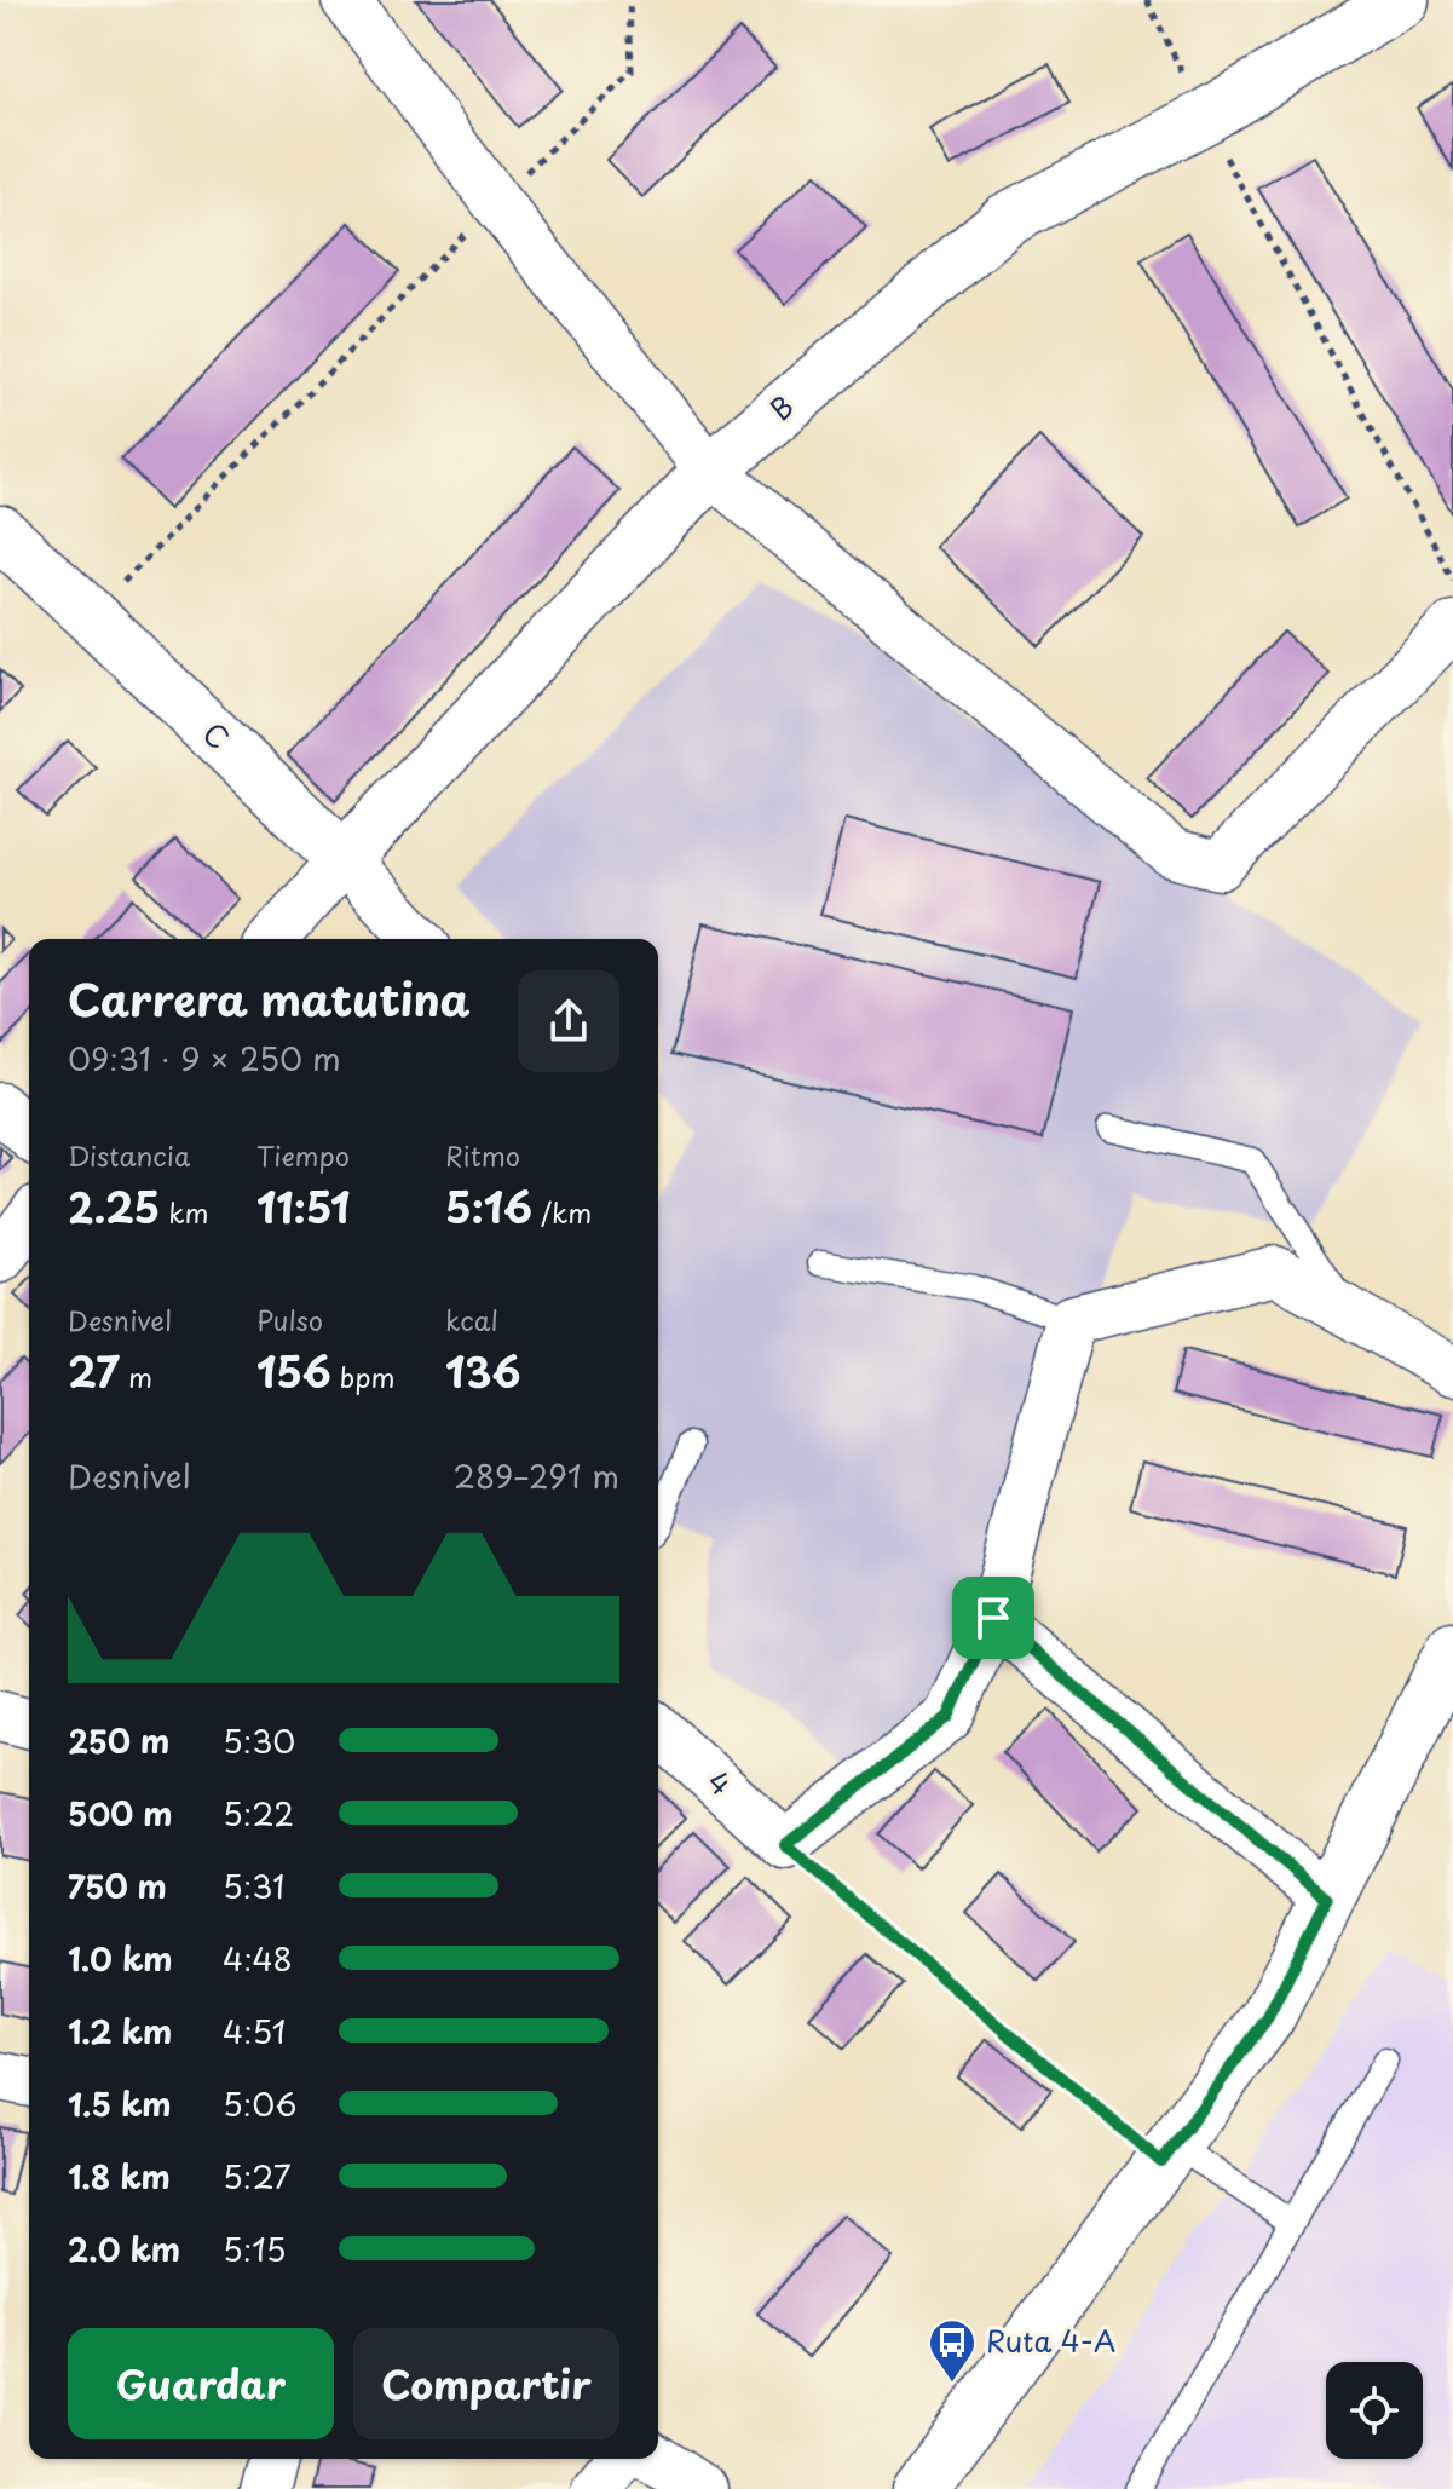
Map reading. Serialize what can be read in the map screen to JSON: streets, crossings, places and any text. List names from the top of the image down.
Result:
{
  "streets": {
    "street": ["B", "C", "4"]
  },
  "crossings": [
    ["B", "C"]
  ],
  "places": {
    "bus stop": ["Ruta 4-A"]
  },
  "page": {
    "heading": ["Carrera matutina", "09:31 · 9 × 250 m"],
    "stats": [
      ["Distancia", "2.25 km"],
      ["Tiempo", "11:51"],
      ["Ritmo", "5:16 /km"],
      ["Desnivel", "27 m"],
      ["Pulso", "156 bpm"],
      ["kcal", "136"]
    ],
    "chart": ["Desnivel", "289–291 m"],
    "list": [
      {
        "name": "250 m",
        "note": "5:30"
      },
      {
        "name": "500 m",
        "note": "5:22"
      },
      {
        "name": "750 m",
        "note": "5:31"
      },
      {
        "name": "1.0 km",
        "note": "4:48"
      },
      {
        "name": "1.2 km",
        "note": "4:51"
      },
      {
        "name": "1.5 km",
        "note": "5:06"
      },
      {
        "name": "1.8 km",
        "note": "5:27"
      },
      {
        "name": "2.0 km",
        "note": "5:15"
      }
    ],
    "buttons": ["Guardar", "Compartir"]
  }
}
